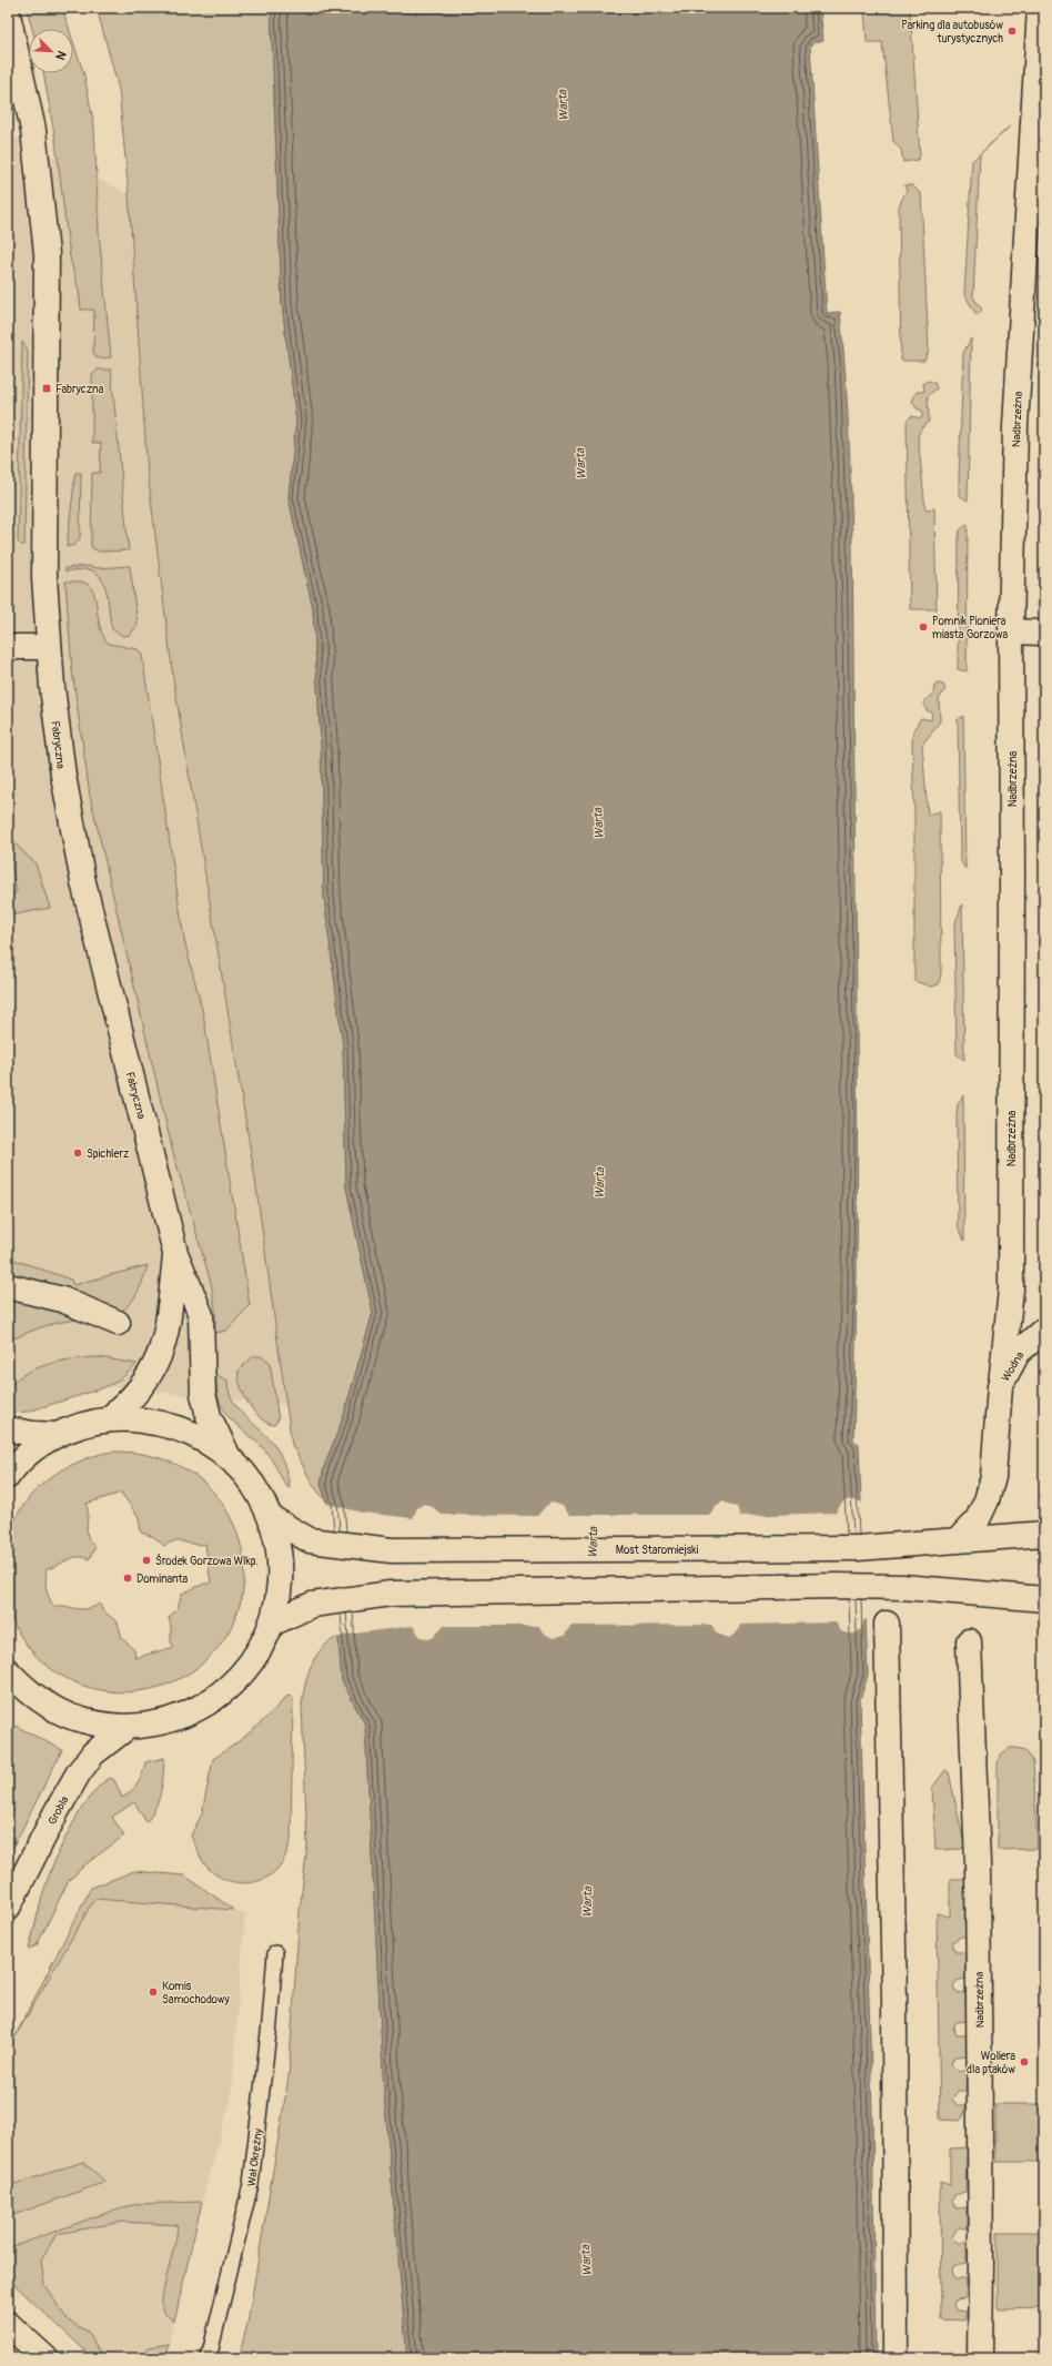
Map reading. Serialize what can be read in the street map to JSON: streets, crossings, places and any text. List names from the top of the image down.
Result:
{
  "streets": {
    "street": [
      "Nadbrzeżna",
      "Fabryczna",
      "Wodna",
      "Most Staromiejski",
      "Grobla"
    ],
    "lane": ["Wał Okrężny"]
  },
  "crossings": [
    ["Nadbrzeżna", "Wodna"],
    ["Nadbrzeżna", "Most Staromiejski"]
  ],
  "water": ["Warta"],
  "places": {
    "other": [
      "Parking dla autobusów turystycznych",
      "Pomnik Pioniera miasta Gorzowa",
      "Spichlerz",
      "Środek Gorzowa Wlkp.",
      "Dominanta",
      "Komis Samochodowy",
      "Woliera dla ptaków"
    ],
    "transit": ["Fabryczna"]
  },
  "north": "bottom right"
}
